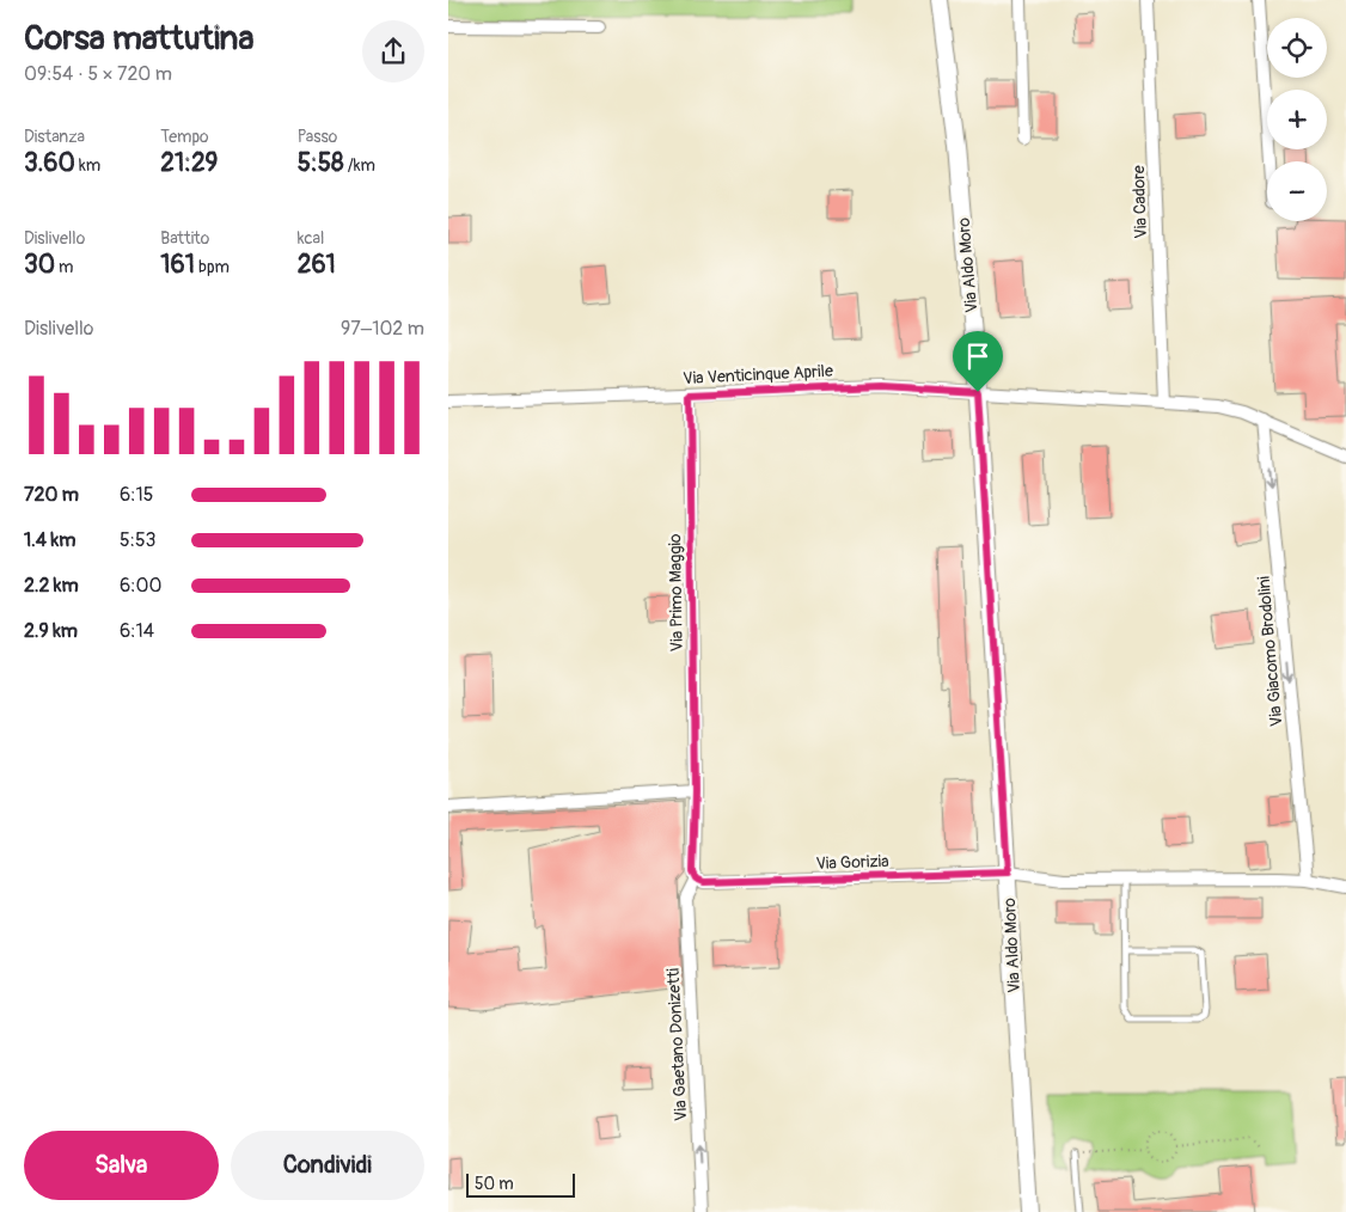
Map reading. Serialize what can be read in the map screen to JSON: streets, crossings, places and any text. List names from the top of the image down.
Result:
{
  "streets": {
    "main road": ["Via Aldo Moro"],
    "street": [
      "Via Cadore",
      "Via Venticinque Aprile",
      "Via Primo Maggio",
      "Via Giacomo Brodolini",
      "Via Gorizia",
      "Via Gaetano Donizetti"
    ]
  },
  "crossings": [
    ["Via Cadore", "Via Venticinque Aprile"],
    ["Via Aldo Moro", "Via Venticinque Aprile"],
    ["Via Aldo Moro", "Via Gorizia"],
    ["Via Venticinque Aprile", "Via Primo Maggio"],
    ["Via Venticinque Aprile", "Via Giacomo Brodolini"],
    ["Via Giacomo Brodolini", "Via Gorizia"],
    ["Via Gorizia", "Via Gaetano Donizetti"]
  ],
  "one_way": ["Via Giacomo Brodolini", "Via Gaetano Donizetti"],
  "scale_bar": "50 m",
  "page": {
    "heading": ["Corsa mattutina", "09:54 · 5 × 720 m"],
    "map_buttons": ["+", "−"],
    "stats": [
      ["Distanza", "3.60 km"],
      ["Tempo", "21:29"],
      ["Passo", "5:58 /km"],
      ["Dislivello", "30 m"],
      ["Battito", "161 bpm"],
      ["kcal", "261"]
    ],
    "chart": ["Dislivello", "97–102 m"],
    "list": [
      {
        "name": "720 m",
        "note": "6:15"
      },
      {
        "name": "1.4 km",
        "note": "5:53"
      },
      {
        "name": "2.2 km",
        "note": "6:00"
      },
      {
        "name": "2.9 km",
        "note": "6:14"
      }
    ],
    "buttons": ["Salva", "Condividi"],
    "scale": "50 m"
  }
}
